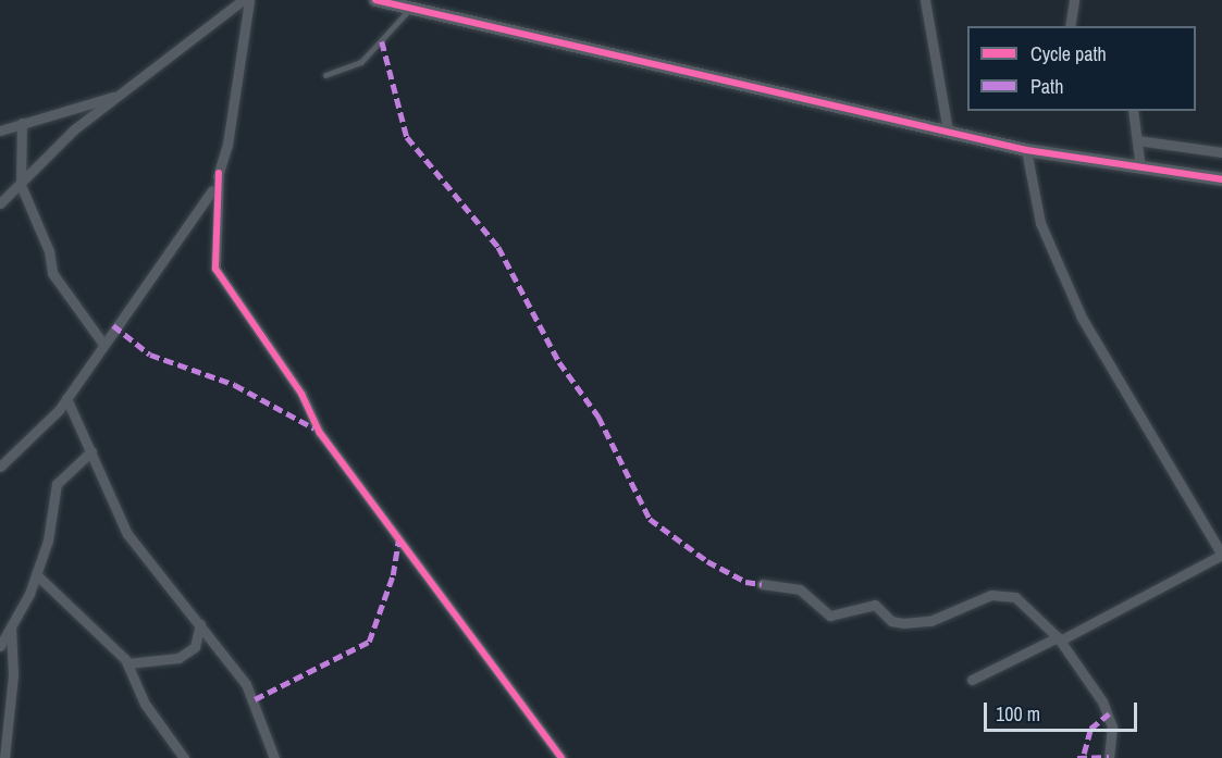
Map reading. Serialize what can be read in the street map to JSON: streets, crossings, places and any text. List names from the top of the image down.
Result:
{
  "legend": ["Cycle path", "Path"],
  "scale_bar": "100 m"
}
